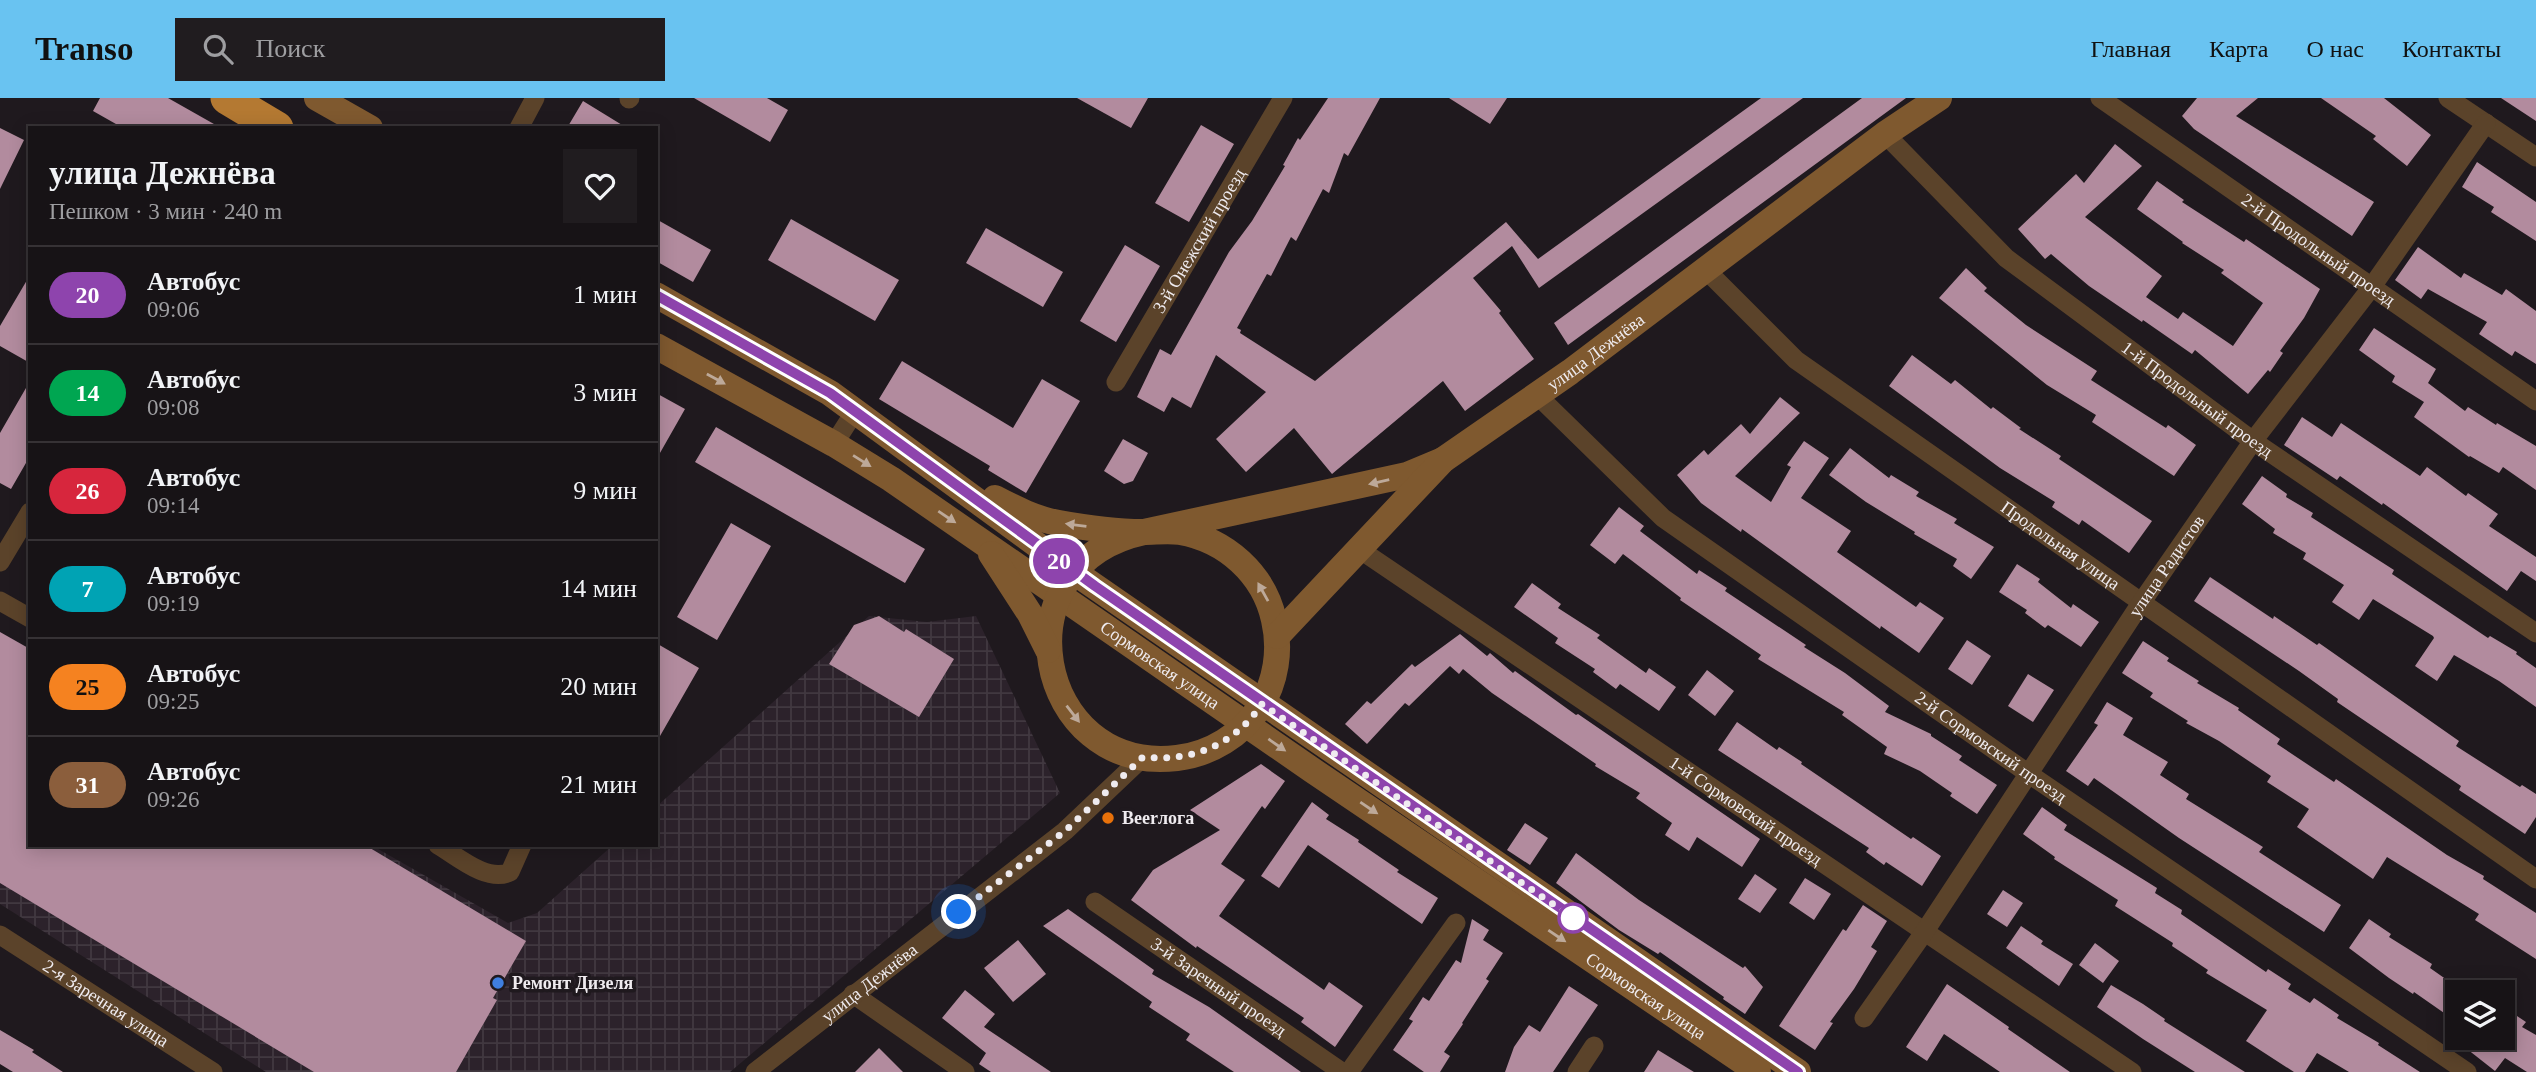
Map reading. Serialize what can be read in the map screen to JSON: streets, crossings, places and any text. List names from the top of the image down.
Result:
{
  "streets": {
    "main road": ["улица Дежнёва", "Сормовская улица"],
    "street": [
      "3-й Онежский проезд",
      "2-й Продольный проезд",
      "1-й Продольный проезд",
      "Продольная улица",
      "улица Радистов",
      "2-й Сормовский проезд",
      "1-й Сормовский проезд",
      "3-й Заречный проезд",
      "2-я Заречная улица"
    ]
  },
  "crossings": [
    ["2-й Продольный проезд", "улица Радистов"],
    ["улица Дежнёва", "1-й Продольный проезд"],
    ["улица Дежнёва", "Продольная улица"],
    ["улица Дежнёва", "2-й Сормовский проезд"],
    ["улица Дежнёва", "1-й Сормовский проезд"],
    ["1-й Продольный проезд", "улица Радистов"],
    ["Продольная улица", "улица Радистов"],
    ["улица Радистов", "2-й Сормовский проезд"],
    ["улица Радистов", "1-й Сормовский проезд"]
  ],
  "places": ["Beerлога", "Ремонт Дизеля"],
  "lines": ["bus line 20"],
  "page": {
    "header": "Transo",
    "search": "Поиск",
    "nav": [
      "Главная",
      "Карта",
      "О нас",
      "Контакты"
    ],
    "on_map": "20",
    "heading": ["улица Дежнёва", "Пешком · 3 мин · 240 m"],
    "list": [
      {
        "mark": "20",
        "name": "Автобус",
        "note": "09:06",
        "value": "1 мин"
      },
      {
        "mark": "14",
        "name": "Автобус",
        "note": "09:08",
        "value": "3 мин"
      },
      {
        "mark": "26",
        "name": "Автобус",
        "note": "09:14",
        "value": "9 мин"
      },
      {
        "mark": "7",
        "name": "Автобус",
        "note": "09:19",
        "value": "14 мин"
      },
      {
        "mark": "25",
        "name": "Автобус",
        "note": "09:25",
        "value": "20 мин"
      },
      {
        "mark": "31",
        "name": "Автобус",
        "note": "09:26",
        "value": "21 мин"
      }
    ]
  }
}
